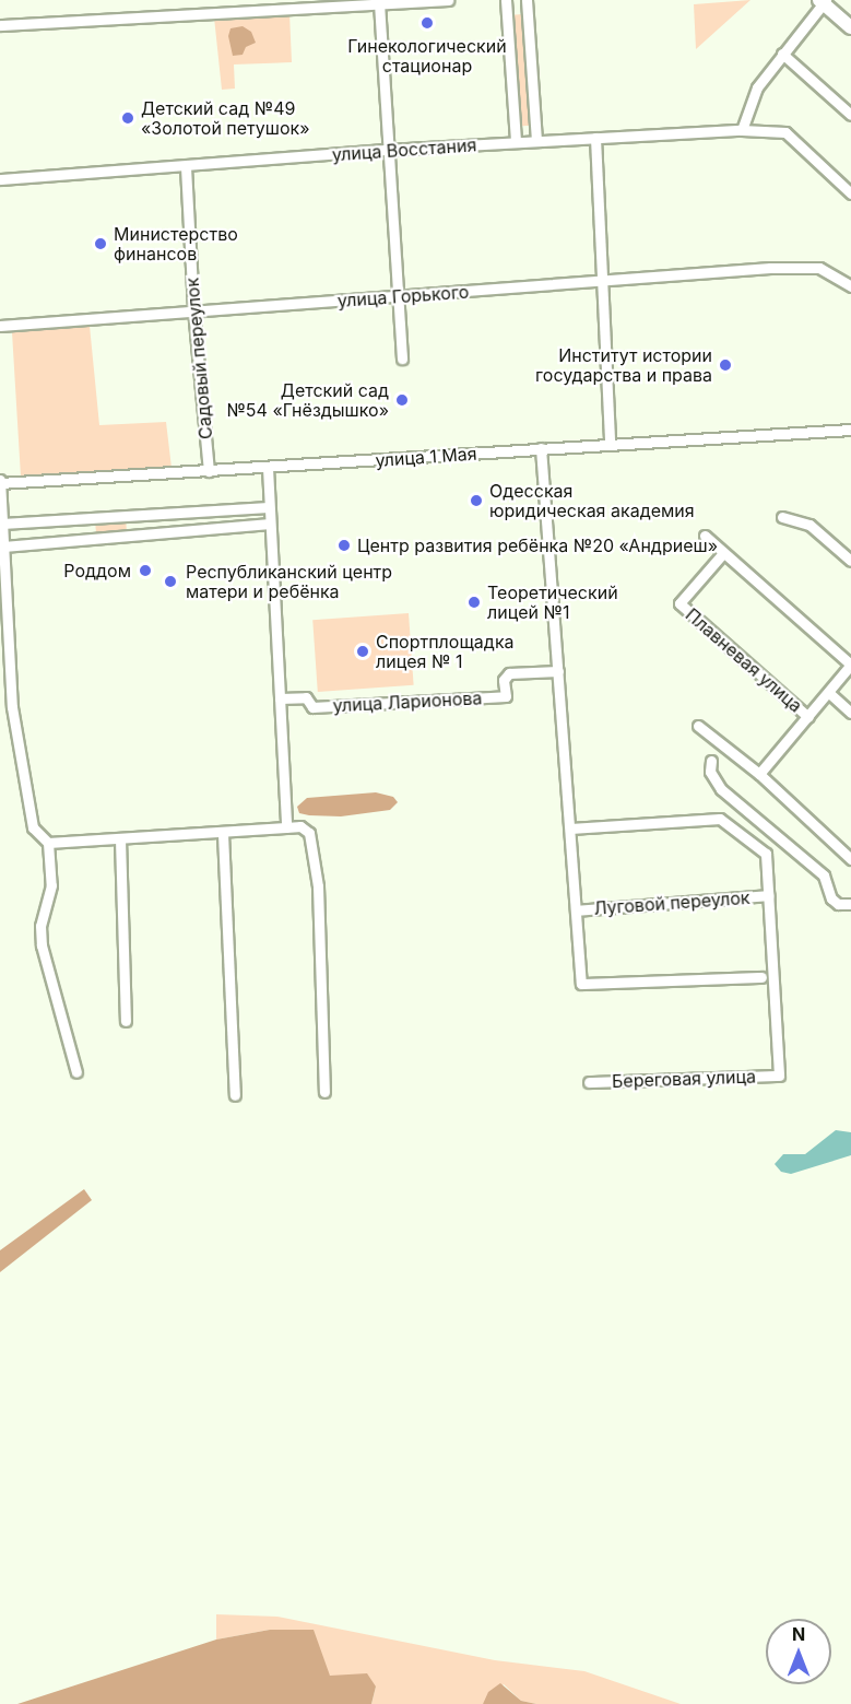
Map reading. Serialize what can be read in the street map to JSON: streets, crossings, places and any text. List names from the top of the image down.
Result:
{
  "streets": {
    "street": [
      "улица Восстания",
      "улица Горького",
      "Садовый переулок",
      "улица 1 Мая",
      "Плавневая улица",
      "улица Ларионова",
      "Луговой переулок",
      "Береговая улица"
    ]
  },
  "crossings": [
    ["улица Восстания", "Садовый переулок"],
    ["улица Горького", "Садовый переулок"],
    ["Садовый переулок", "улица 1 Мая"],
    ["Луговой переулок", "Береговая улица"]
  ],
  "places": [
    "Гинекологический стационар",
    "Детский сад №49 «Золотой петушок»",
    "Министерство финансов",
    "Институт истории государства и права",
    "Детский сад №54 «Гнёздышко»",
    "Одесская юридическая академия",
    "Центр развития ребёнка №20 «Андриеш»",
    "Роддом",
    "Республиканский центр матери и ребёнка",
    "Теоретический лицей №1",
    "Спортплощадка лицея № 1"
  ],
  "north": "top"
}
